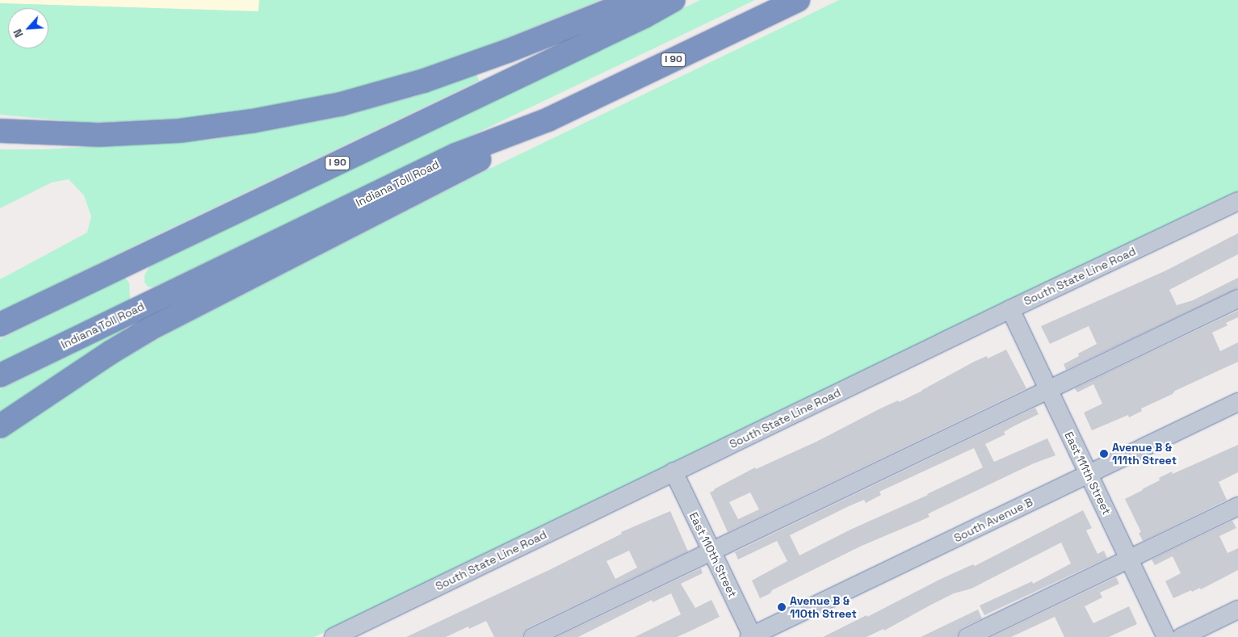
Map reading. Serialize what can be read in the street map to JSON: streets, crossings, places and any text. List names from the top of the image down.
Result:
{
  "streets": {
    "highway": ["I 90", "Indiana Toll Road"],
    "street": [
      "South State Line Road",
      "East 111th Street",
      "South Avenue B",
      "East 110th Street"
    ]
  },
  "crossings": [
    ["South State Line Road", "East 111th Street"],
    ["South State Line Road", "East 110th Street"],
    ["East 111th Street", "South Avenue B"],
    ["South Avenue B", "East 110th Street"]
  ],
  "places": ["Avenue B & 111th Street", "Avenue B & 110th Street"],
  "north": "bottom left"
}
